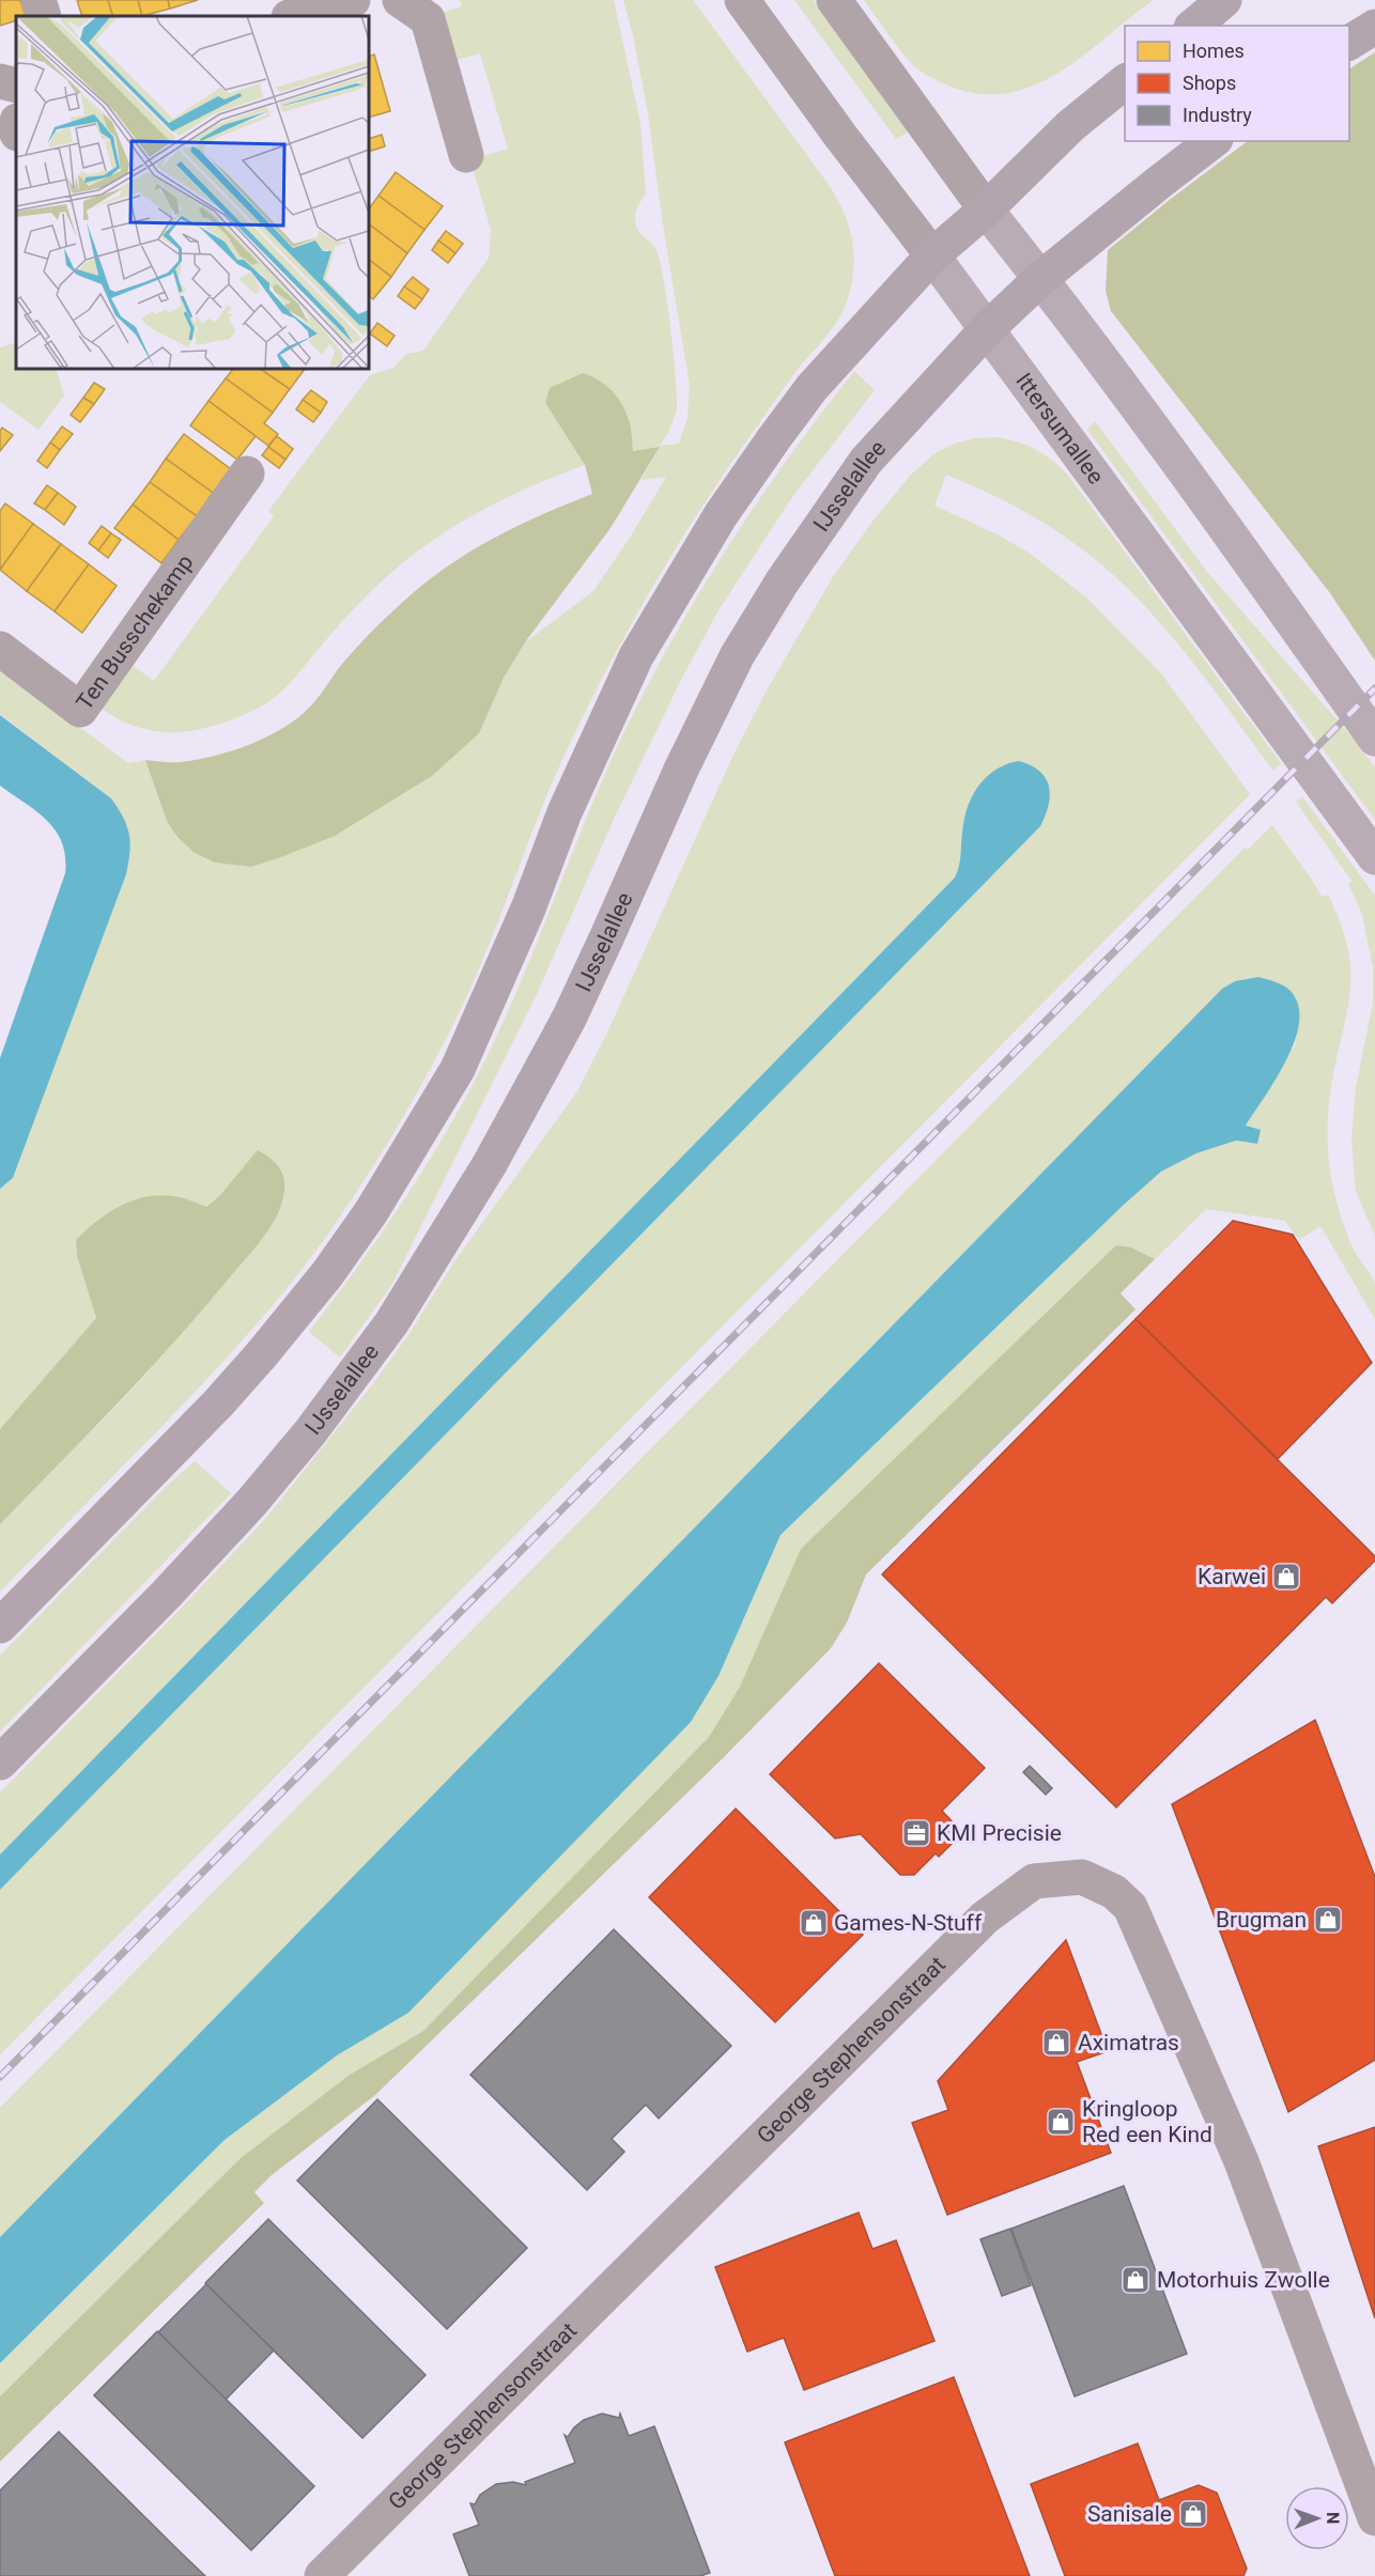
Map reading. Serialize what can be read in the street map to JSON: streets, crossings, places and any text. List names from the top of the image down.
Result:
{
  "streets": {
    "main road": ["Ittersumallee", "IJsselallee"],
    "street": ["Ten Busschekamp", "George Stephensonstraat"]
  },
  "crossings": [
    ["Ittersumallee", "IJsselallee"]
  ],
  "places": {
    "shop": [
      "Karwei",
      "Brugman",
      "Games-N-Stuff",
      "Aximatras",
      "Kringloop Red een Kind",
      "Motorhuis Zwolle",
      "Sanisale"
    ],
    "office": ["KMI Precisie"]
  },
  "legend": ["Homes", "Shops", "Industry"],
  "north": "right"
}
